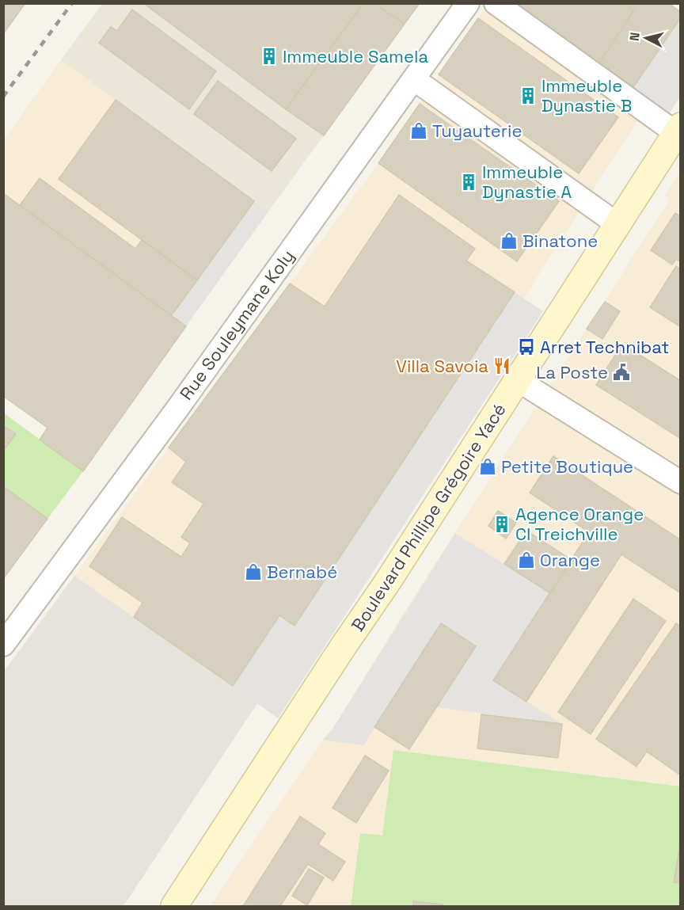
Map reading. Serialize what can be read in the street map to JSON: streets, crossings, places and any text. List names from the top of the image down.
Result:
{
  "streets": {
    "main road": ["Boulevard Phillipe Grégoire Yacé"],
    "street": ["Rue Souleymane Koly"]
  },
  "places": {
    "building": [
      "Immeuble Samela",
      "Immeuble Dynastie B",
      "Immeuble Dynastie A",
      "Agence Orange CI Treichville"
    ],
    "shop": [
      "Tuyauterie",
      "Binatone",
      "Petite Boutique",
      "Orange",
      "Bernabé"
    ],
    "bus stop": ["Arret Technibat"],
    "restaurant": ["Villa Savoia"],
    "public building": ["La Poste"]
  },
  "north": "left"
}
